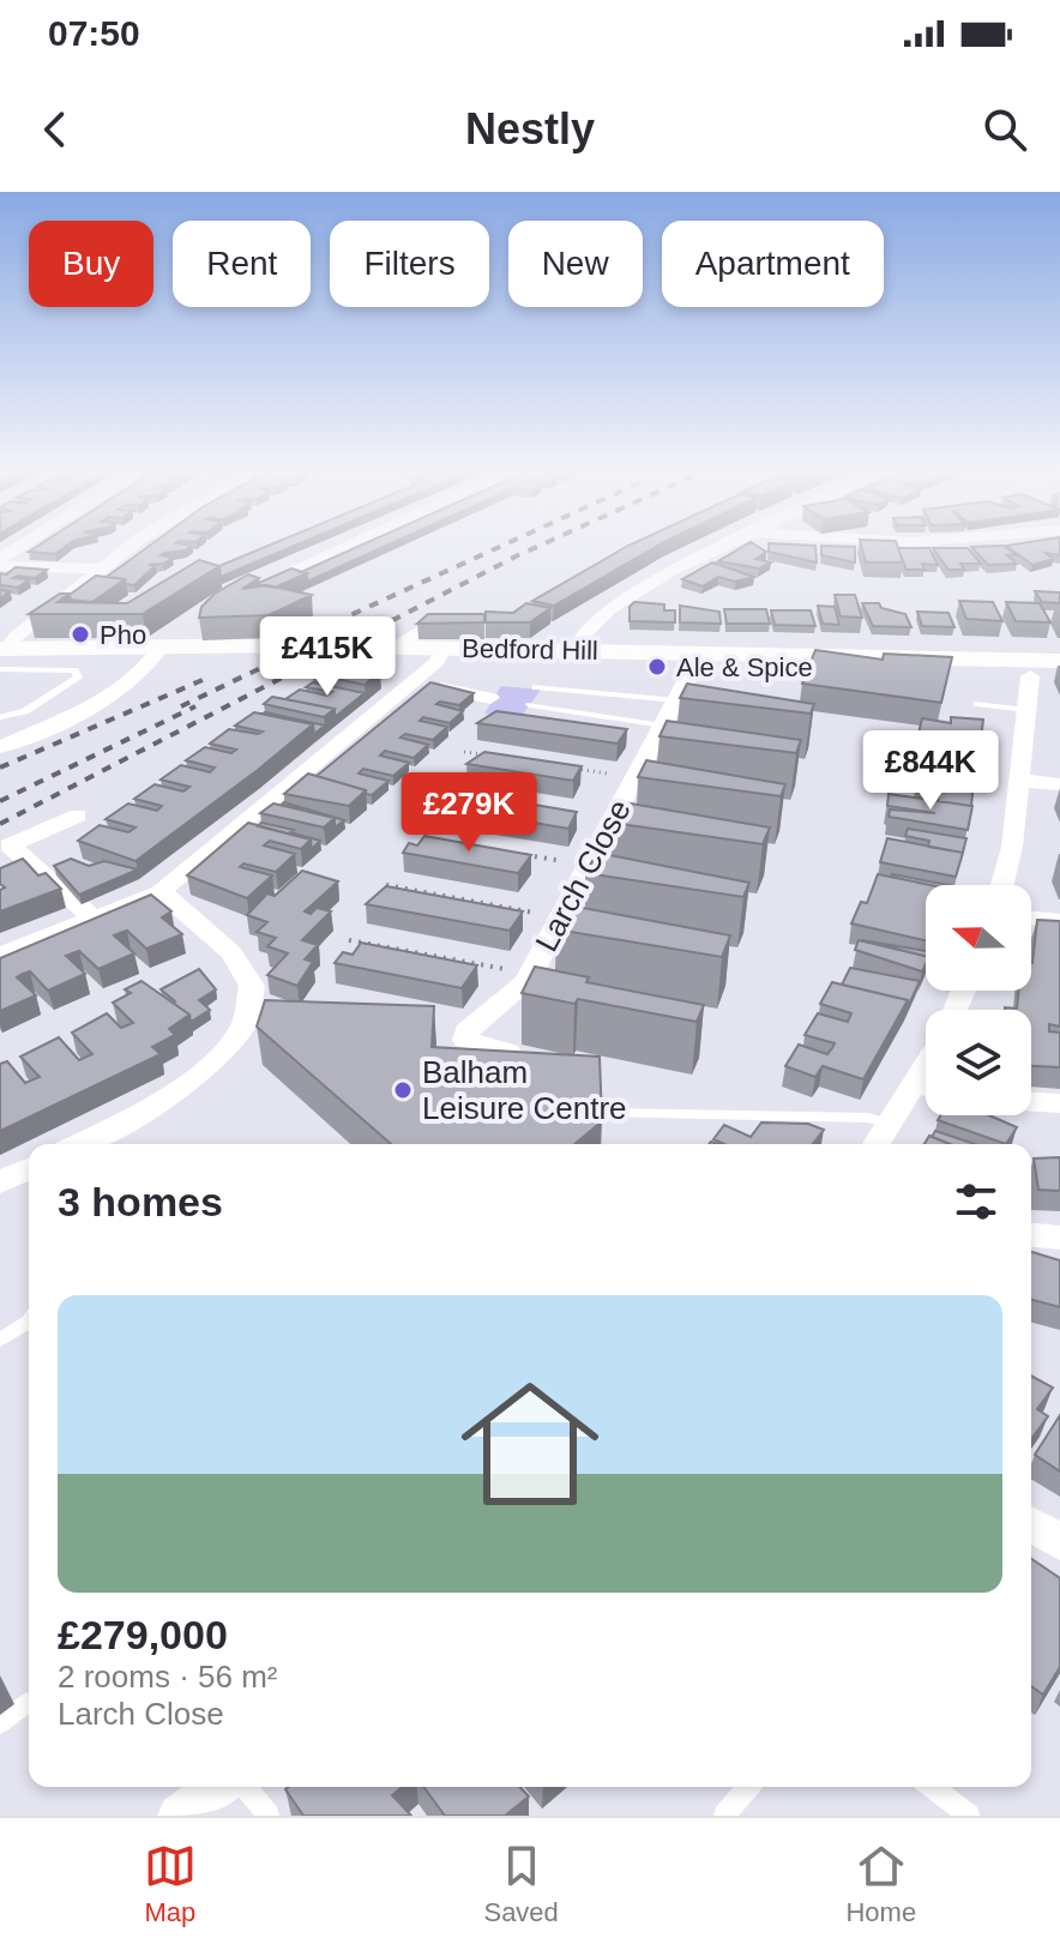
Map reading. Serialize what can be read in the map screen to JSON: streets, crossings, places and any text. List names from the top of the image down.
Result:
{
  "streets": {
    "main road": ["Bedford Hill"],
    "street": ["Larch Close"]
  },
  "crossings": [
    ["Bedford Hill", "Larch Close"]
  ],
  "places": ["Pho", "Ale & Spice", "Balham Leisure Centre"],
  "north": "left",
  "page": {
    "status": "07:50",
    "header": "Nestly",
    "chip": [
      "Buy",
      "Rent",
      "Filters",
      "New",
      "Apartment"
    ],
    "price": ["£415K", "£844K", "£279K"],
    "heading": "3 homes",
    "list": [
      {
        "name": "£279,000",
        "note": "2 rooms · 56 m² · Larch Close"
      }
    ],
    "tabs": ["Map", "Saved", "Home"]
  }
}
